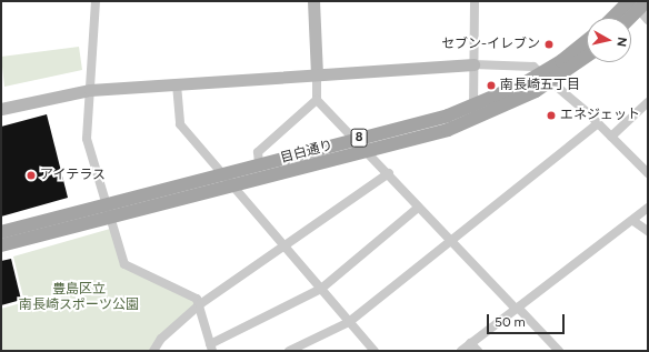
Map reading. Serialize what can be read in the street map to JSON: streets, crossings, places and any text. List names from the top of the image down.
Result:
{
  "streets": {
    "main road": ["8", "目白通り"]
  },
  "parks": ["豊島区立 南長崎スポーツ公園"],
  "places": [
    "セブン-イレブン",
    "南長崎五丁目",
    "エネジェット",
    "アイテラス"
  ],
  "scale_bar": "50 m",
  "north": "right"
}
